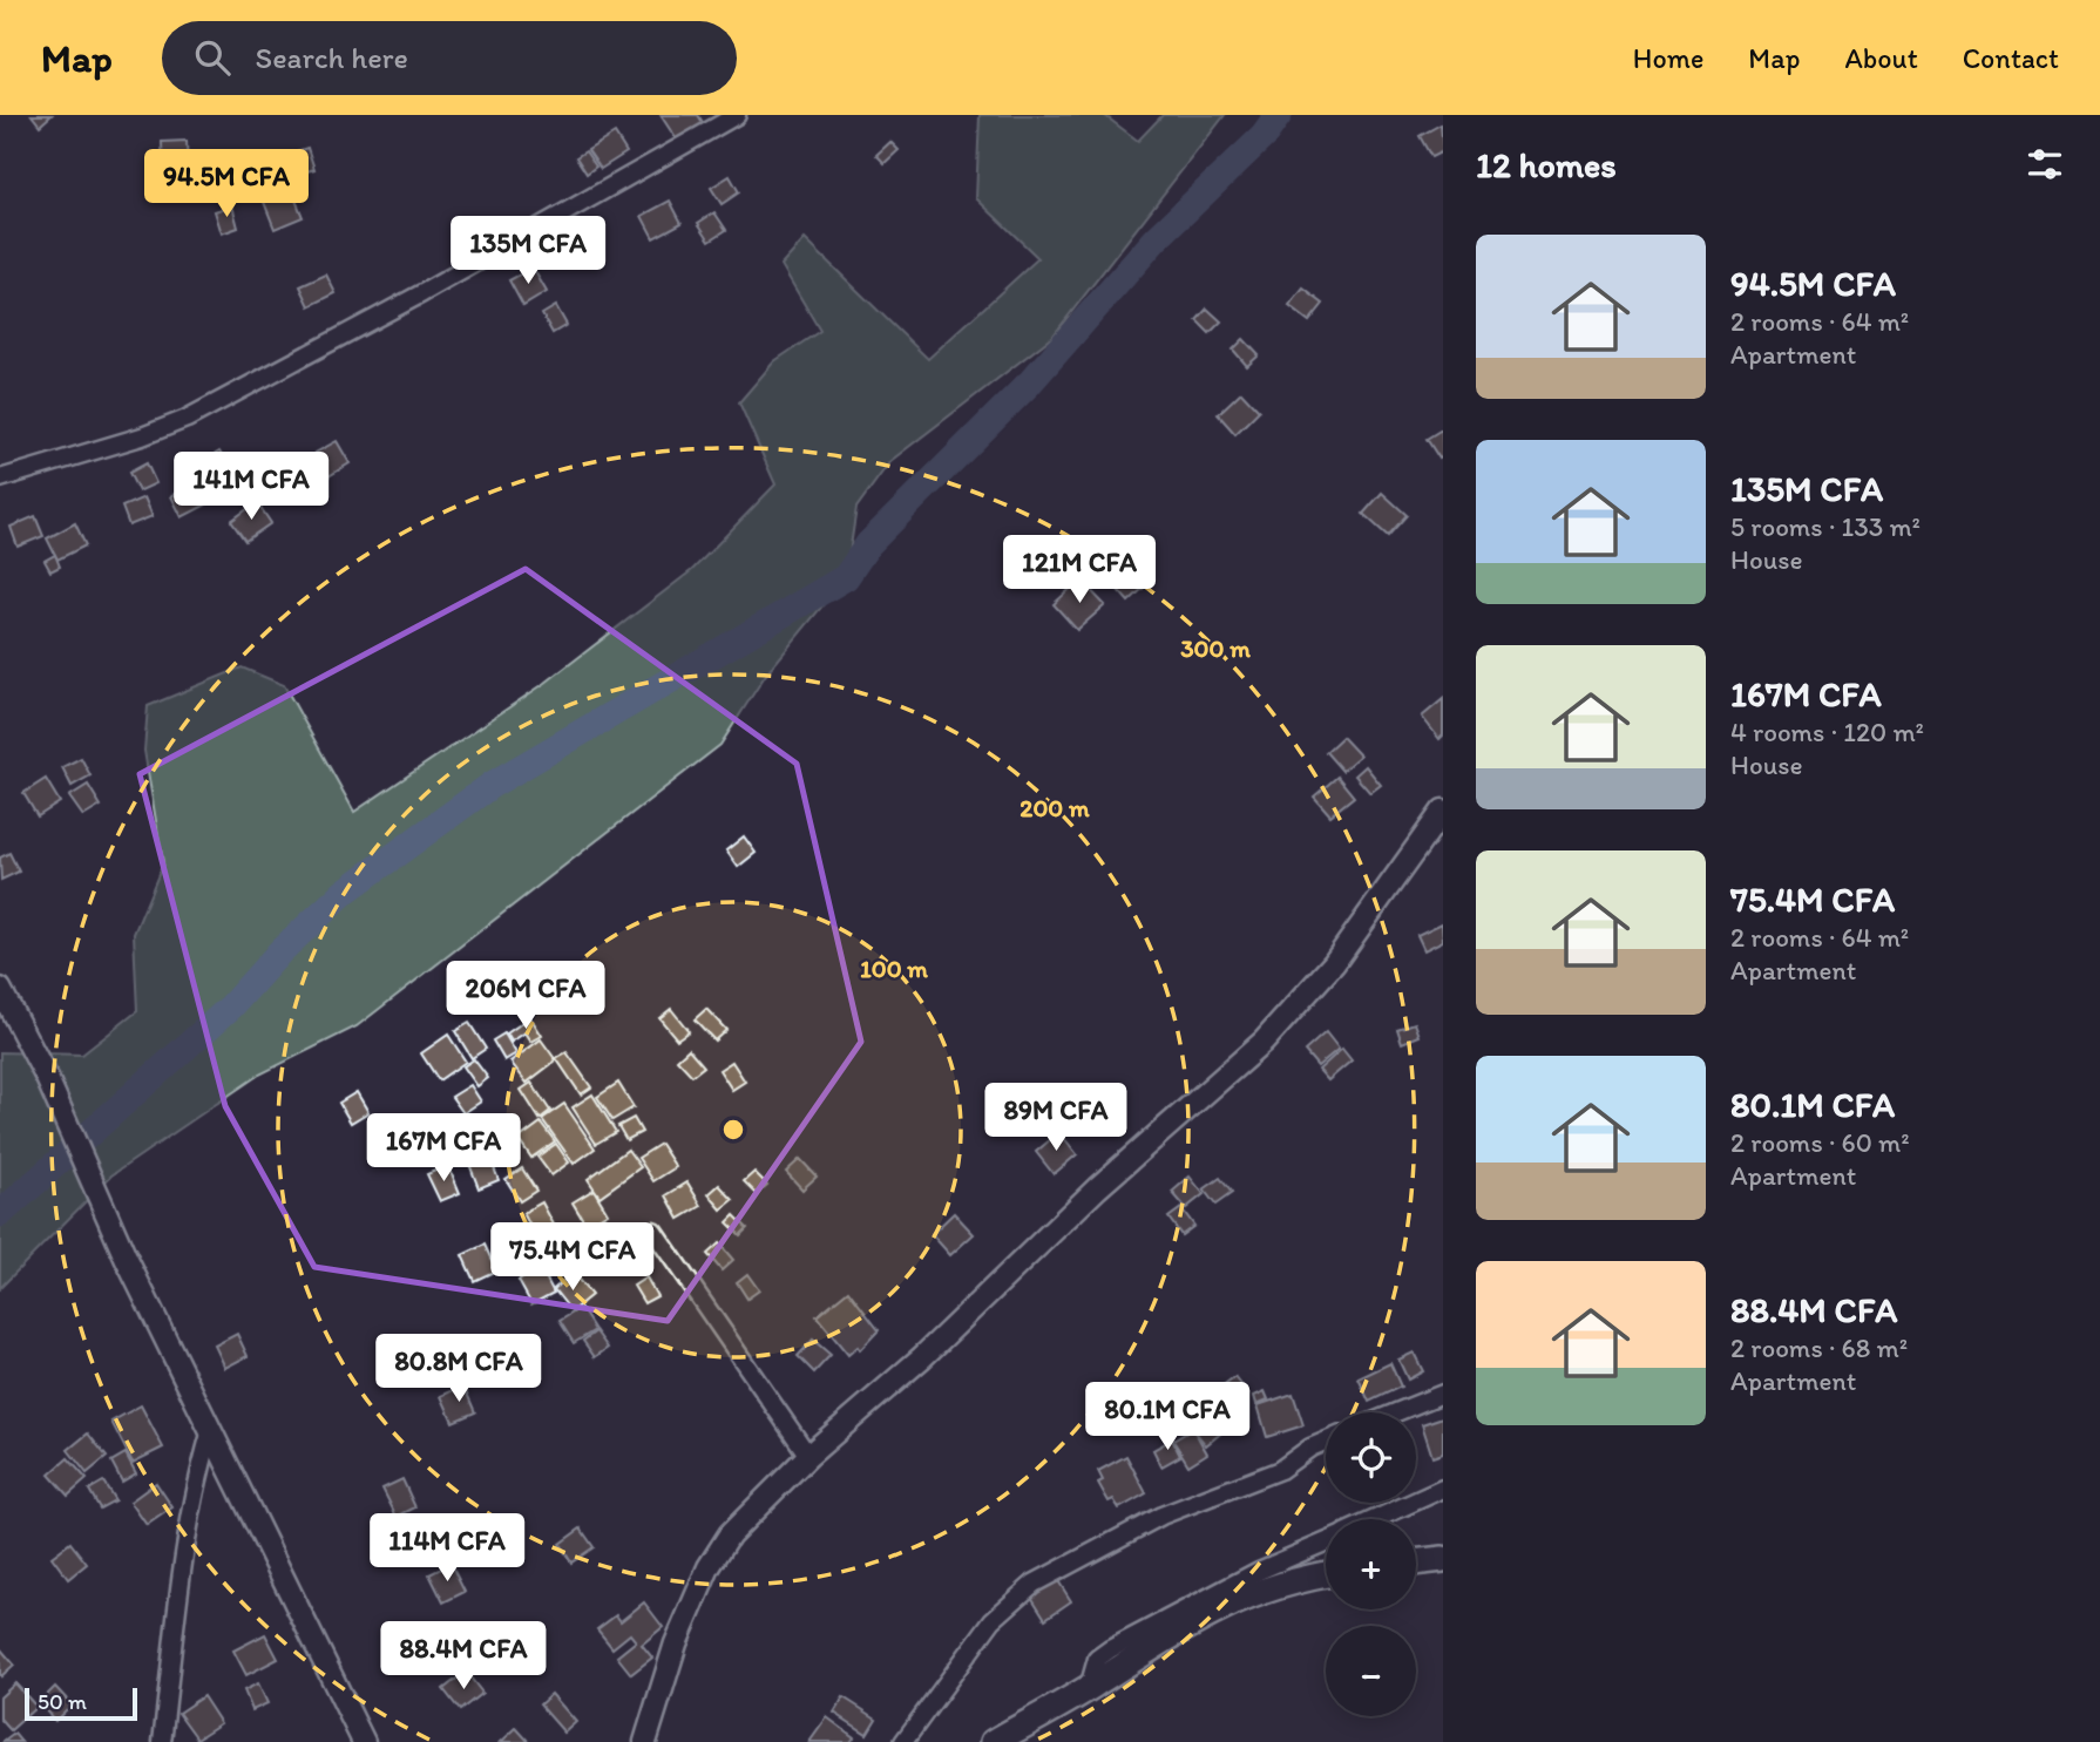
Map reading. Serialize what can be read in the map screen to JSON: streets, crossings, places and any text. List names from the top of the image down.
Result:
{
  "scale_bar": "50 m",
  "page": {
    "header": "Map",
    "search": "Search here",
    "nav": [
      "Home",
      "Map",
      "About",
      "Contact"
    ],
    "heading": "12 homes",
    "price": [
      "94.5M CFA",
      "135M CFA",
      "141M CFA",
      "121M CFA",
      "206M CFA",
      "89M CFA",
      "167M CFA",
      "75.4M CFA",
      "80.8M CFA",
      "80.1M CFA",
      "114M CFA",
      "88.4M CFA"
    ],
    "list": [
      {
        "name": "94.5M CFA",
        "note": "2 rooms · 64 m² · Apartment"
      },
      {
        "name": "135M CFA",
        "note": "5 rooms · 133 m² · House"
      },
      {
        "name": "167M CFA",
        "note": "4 rooms · 120 m² · House"
      },
      {
        "name": "75.4M CFA",
        "note": "2 rooms · 64 m² · Apartment"
      },
      {
        "name": "80.1M CFA",
        "note": "2 rooms · 60 m² · Apartment"
      },
      {
        "name": "88.4M CFA",
        "note": "2 rooms · 68 m² · Apartment"
      }
    ],
    "map_buttons": ["+", "−"],
    "scale": "50 m"
  },
  "rings": ["300 m", "200 m", "100 m"]
}
